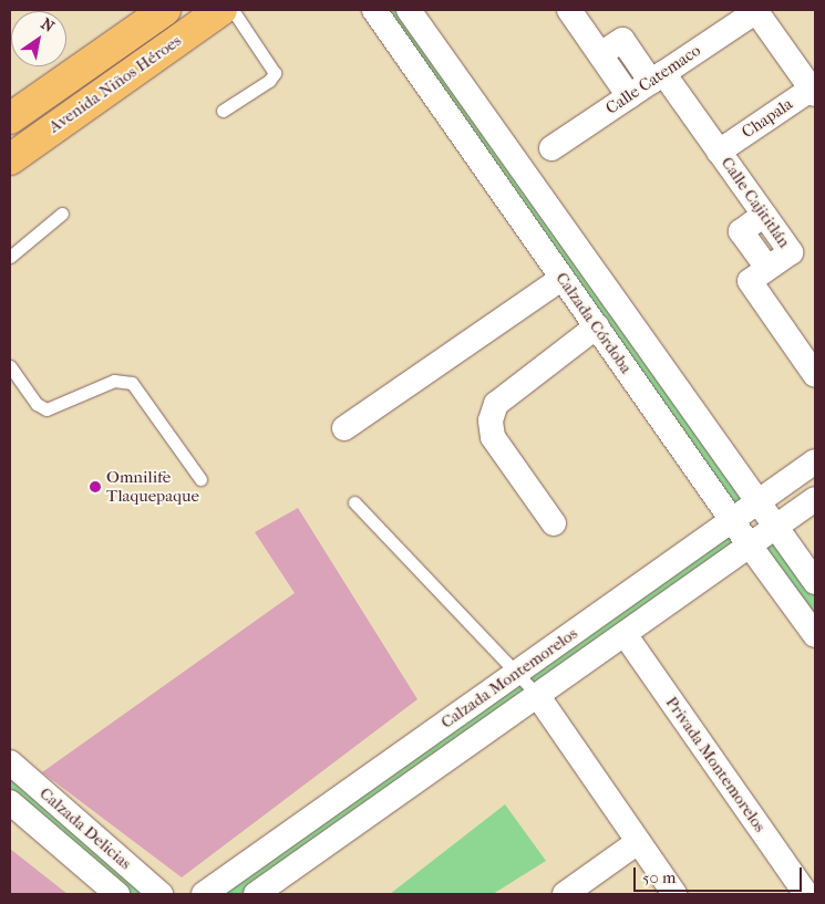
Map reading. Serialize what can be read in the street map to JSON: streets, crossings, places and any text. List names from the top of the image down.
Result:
{
  "streets": {
    "main road": ["Avenida Niños Héroes"],
    "street": [
      "Calle Catemaco",
      "Chapala",
      "Calle Cajititlán",
      "Calzada Córdoba",
      "Calzada Montemorelos",
      "Privada Montemorelos",
      "Calzada Delicias"
    ]
  },
  "crossings": [
    ["Calle Catemaco", "Calle Cajititlán"],
    ["Chapala", "Calle Cajititlán"],
    ["Calzada Córdoba", "Calzada Montemorelos"],
    ["Calzada Montemorelos", "Privada Montemorelos"]
  ],
  "places": ["Omnilife Tlaquepaque"],
  "scale_bar": "50 m",
  "north": "top right"
}
